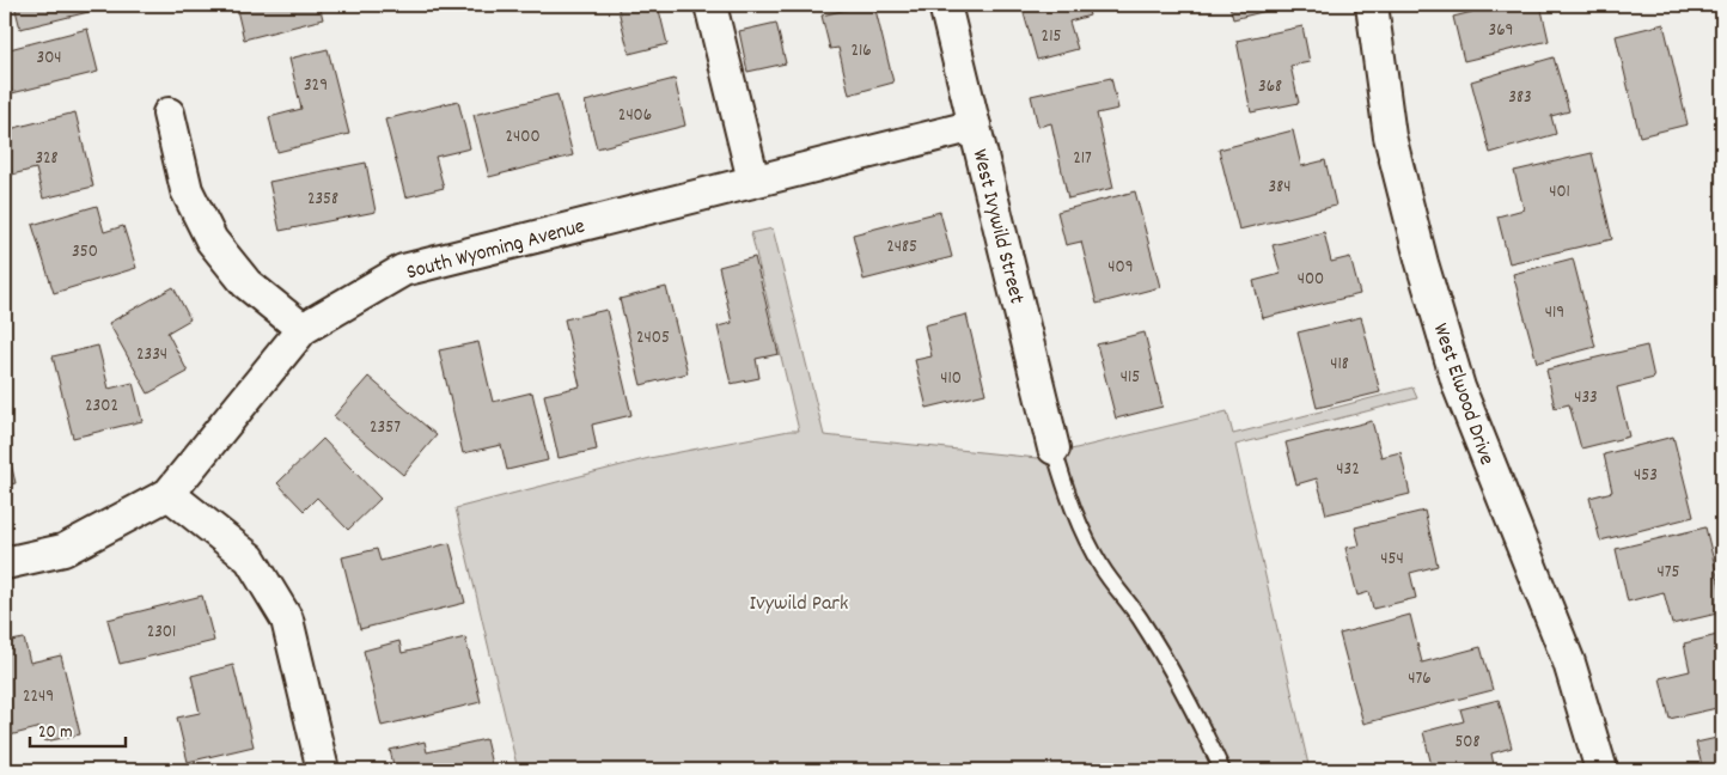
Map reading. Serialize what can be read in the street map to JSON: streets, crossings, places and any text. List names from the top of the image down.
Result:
{
  "streets": {
    "street": ["West Ivywild Street", "South Wyoming Avenue", "West Elwood Drive"]
  },
  "crossings": [
    ["West Ivywild Street", "South Wyoming Avenue"]
  ],
  "parks": ["Ivywild Park"],
  "house_numbers": [
    "369",
    "215",
    "216",
    "304",
    "329",
    "368",
    "383",
    "2406",
    "2400",
    "328",
    "217",
    "384",
    "401",
    "2358",
    "2485",
    "350",
    "409",
    "400",
    "419",
    "2405",
    "2334",
    "418",
    "415",
    "410",
    "433",
    "2302",
    "2357",
    "432",
    "453",
    "454",
    "475",
    "2301",
    "476",
    "2249",
    "508"
  ],
  "scale_bar": "20 m"
}
